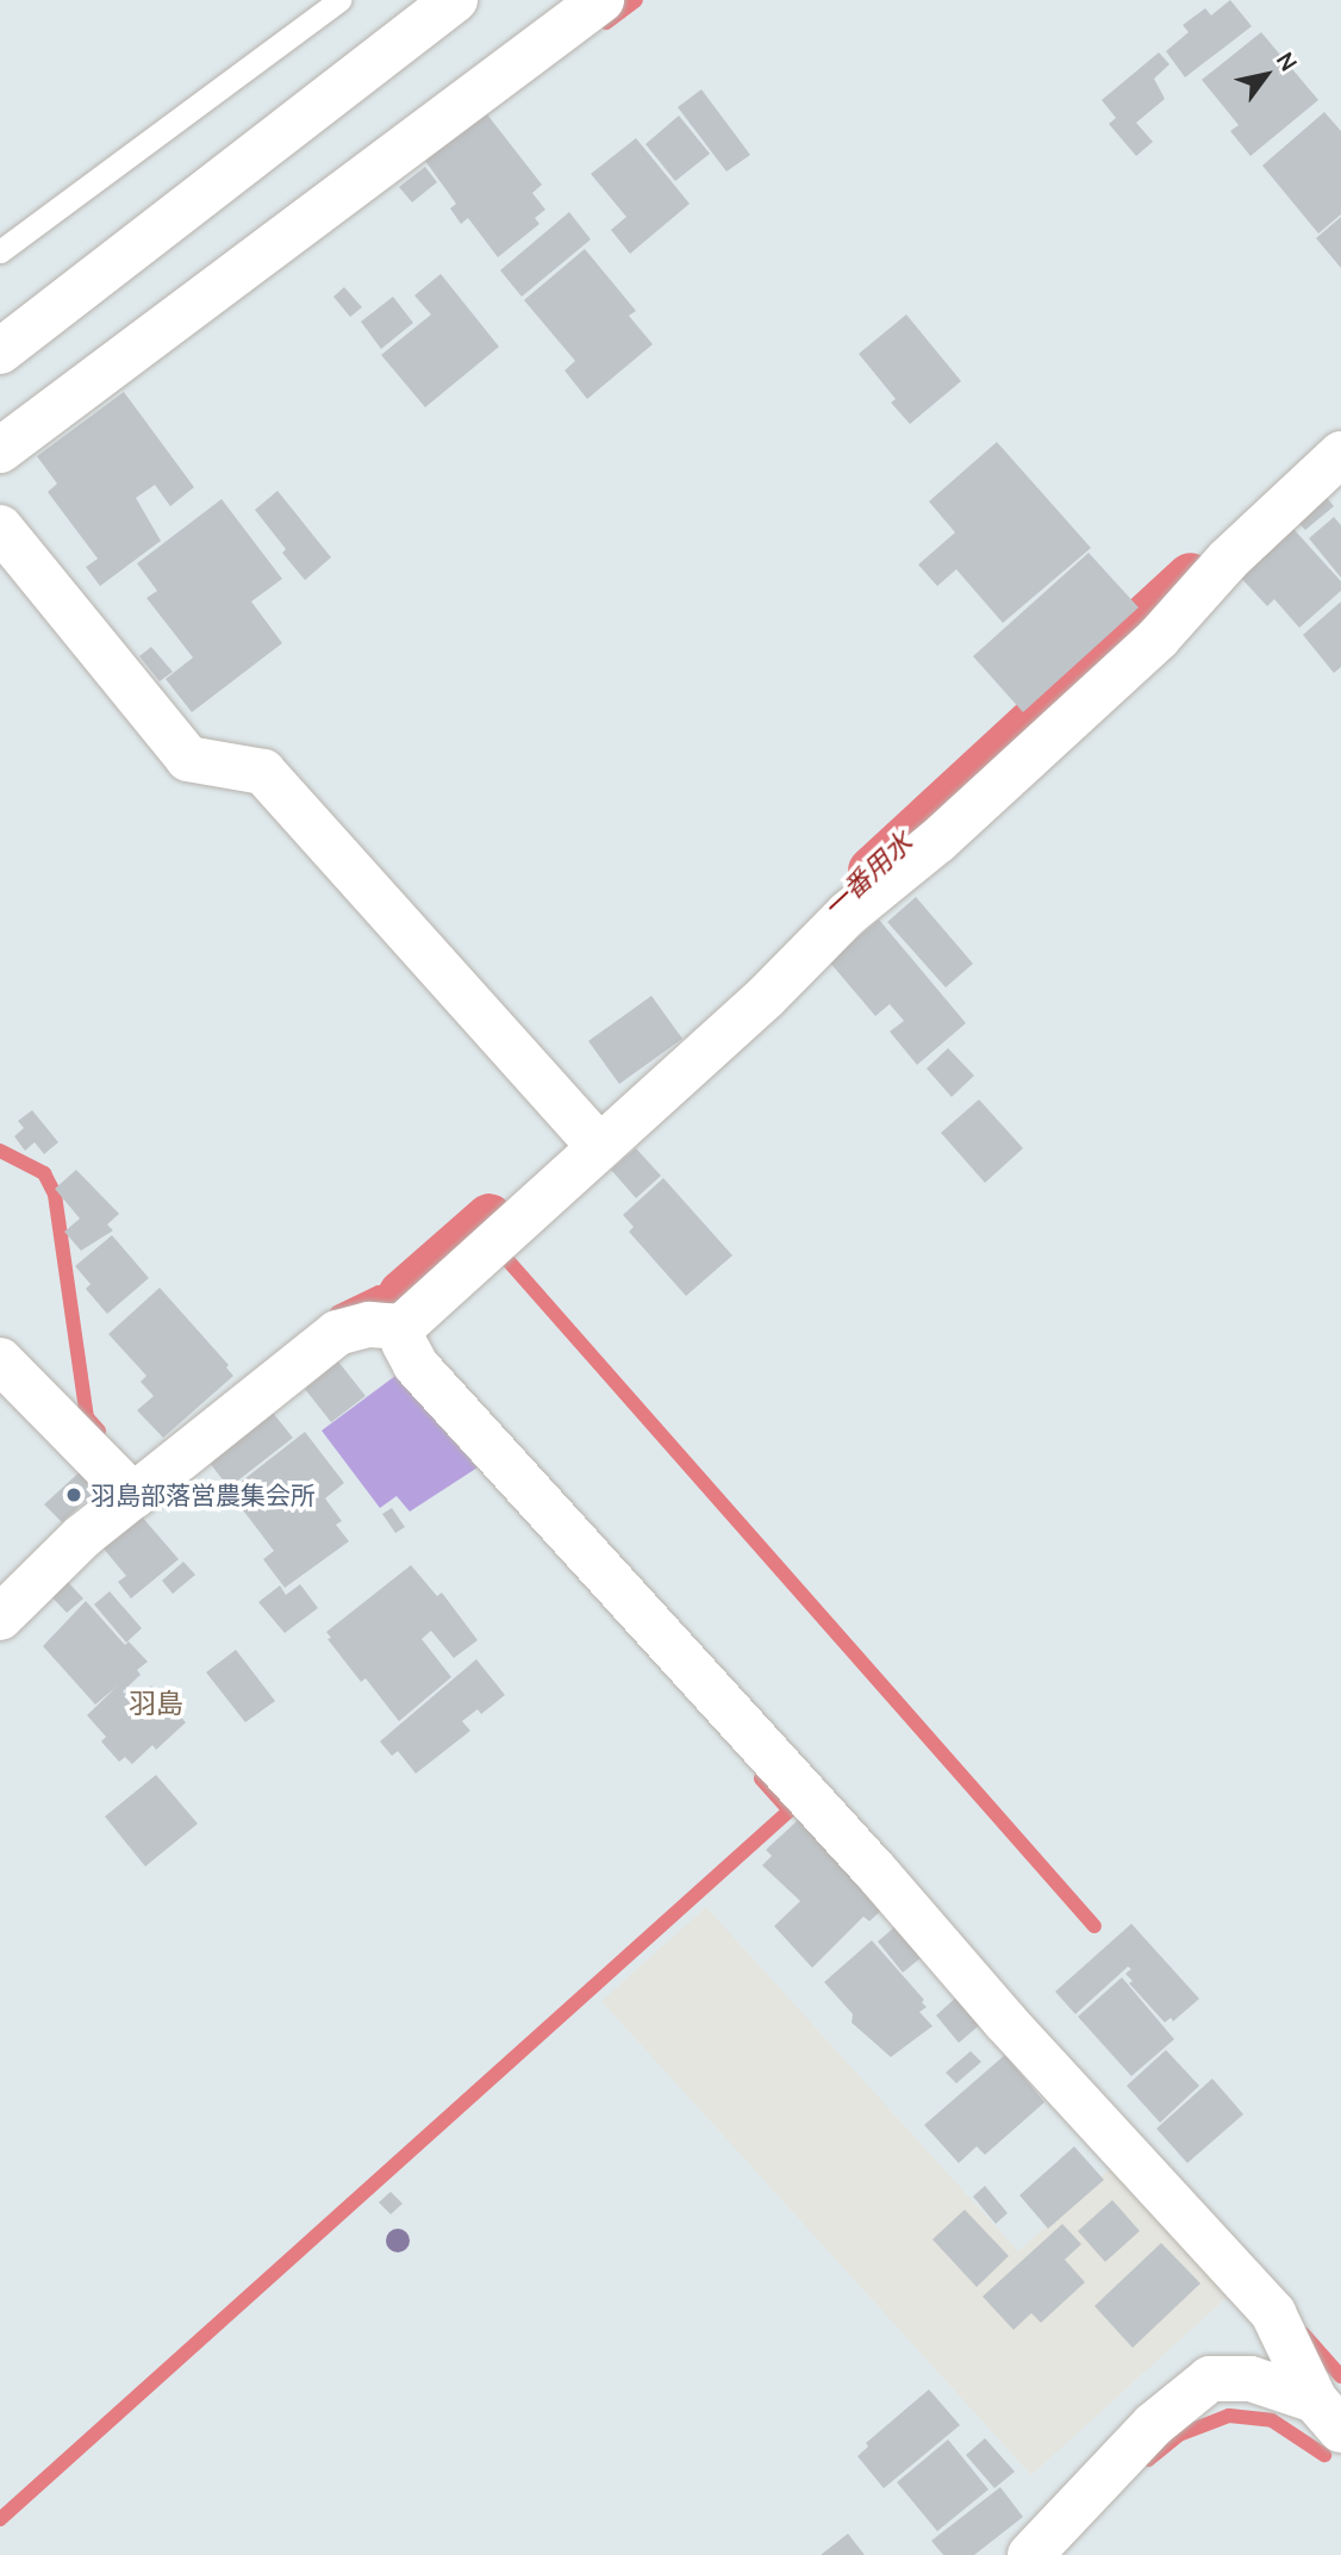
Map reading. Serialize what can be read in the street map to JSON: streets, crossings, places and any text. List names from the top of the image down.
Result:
{
  "districts": ["羽島"],
  "water": ["一番用水"],
  "places": ["羽島部落営農集会所"],
  "north": "top right"
}
